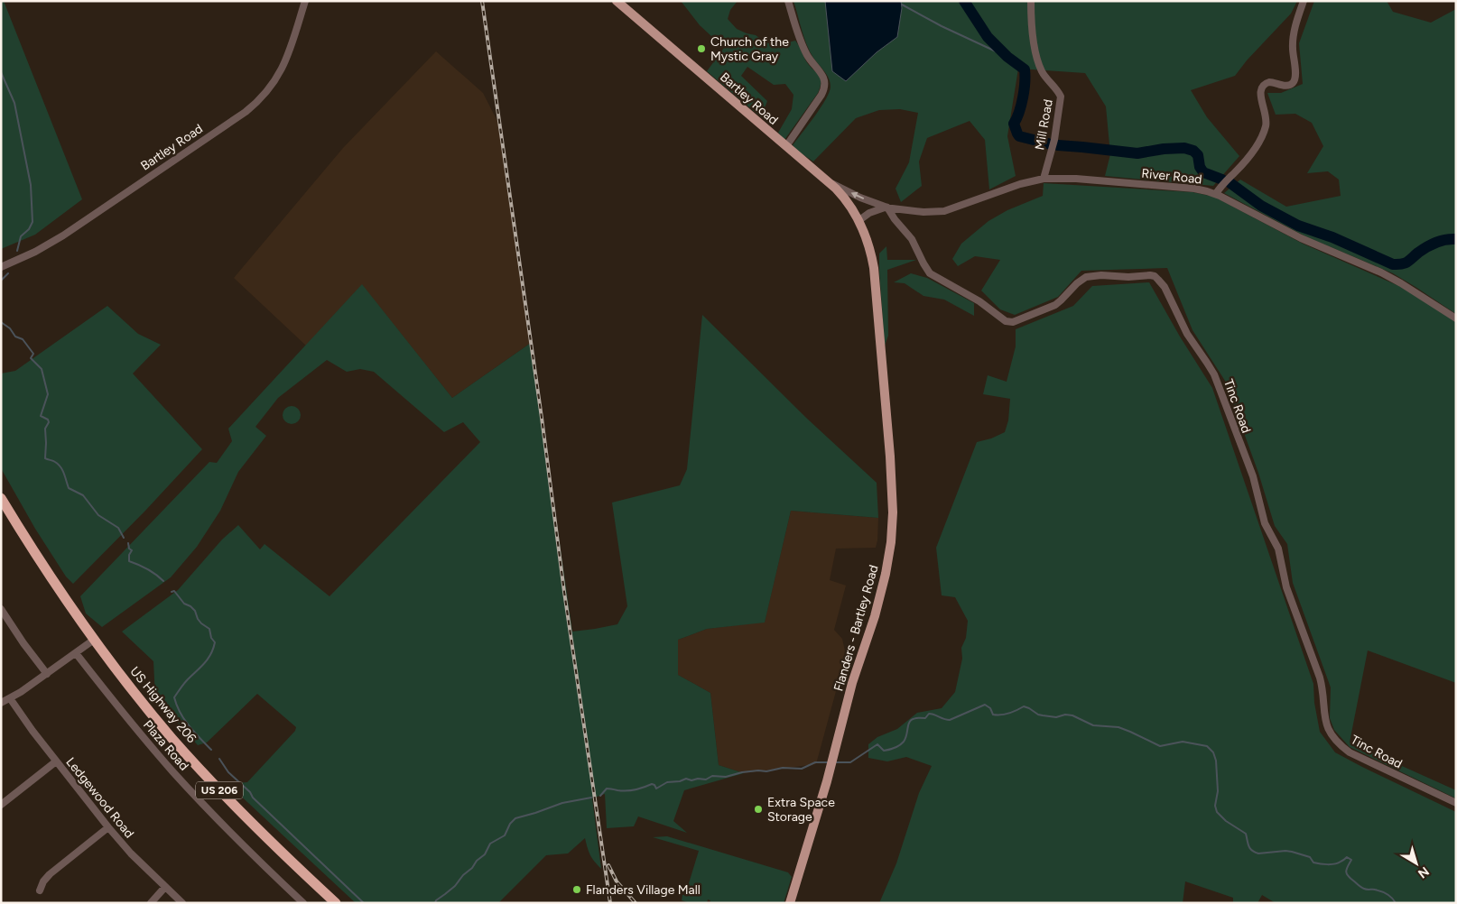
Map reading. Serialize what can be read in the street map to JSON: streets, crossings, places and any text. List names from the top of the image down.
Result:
{
  "streets": {
    "highway": ["US Highway 206", "US 206"],
    "main road": ["Bartley Road", "Flanders - Bartley Road"],
    "street": [
      "Mill Road",
      "River Road",
      "Tinc Road",
      "Plaza Road",
      "Ledgewood Road"
    ]
  },
  "crossings": [
    ["Bartley Road", "River Road"],
    ["Bartley Road", "Flanders - Bartley Road"],
    ["Mill Road", "River Road"],
    ["River Road", "Tinc Road"],
    ["River Road", "Flanders - Bartley Road"]
  ],
  "places": ["Church of the Mystic Gray", "Extra Space Storage", "Flanders Village Mall"],
  "north": "bottom right"
}
